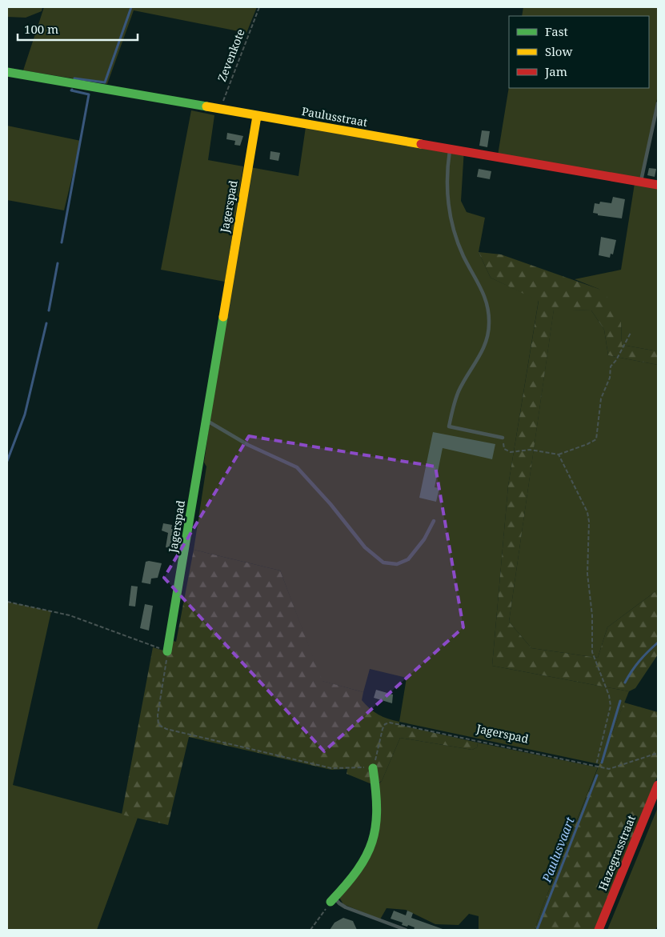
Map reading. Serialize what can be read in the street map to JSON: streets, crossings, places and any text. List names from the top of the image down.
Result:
{
  "streets": {
    "street": ["Paulusstraat", "Jagerspad", "Hazegrasstraat"],
    "path": ["Zevenkote"]
  },
  "crossings": [
    ["Zevenkote", "Paulusstraat"],
    ["Paulusstraat", "Jagerspad"]
  ],
  "water": ["Paulusvaart"],
  "legend": ["Fast", "Slow", "Jam"],
  "scale_bar": "100 m"
}
